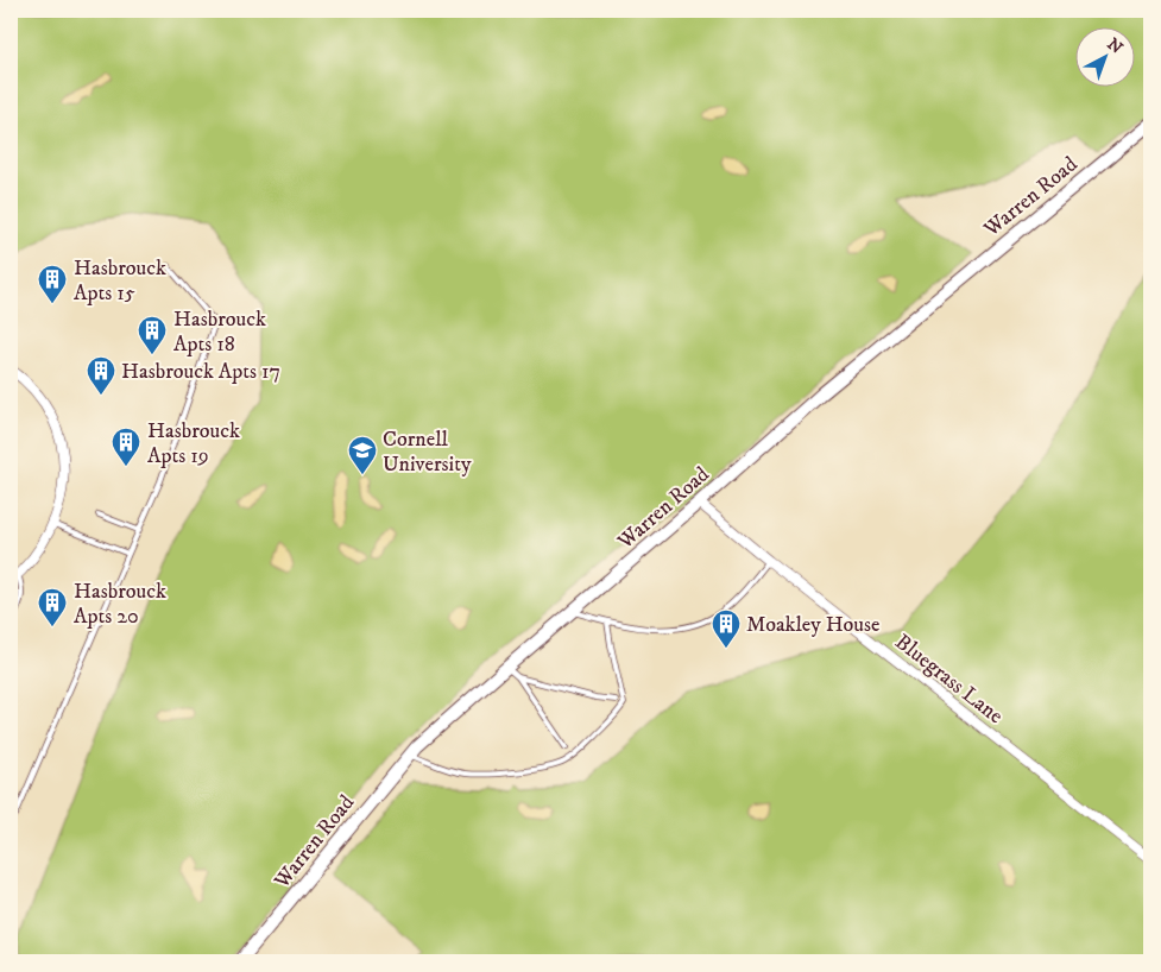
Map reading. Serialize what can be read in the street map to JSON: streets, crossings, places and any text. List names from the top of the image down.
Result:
{
  "streets": {
    "street": ["Warren Road", "Bluegrass Lane"]
  },
  "crossings": [
    ["Warren Road", "Bluegrass Lane"]
  ],
  "places": {
    "building": [
      "Hasbrouck Apts 15",
      "Hasbrouck Apts 18",
      "Hasbrouck Apts 17",
      "Hasbrouck Apts 19",
      "Hasbrouck Apts 20",
      "Moakley House"
    ],
    "school or university": ["Cornell University"]
  },
  "north": "top right"
}
